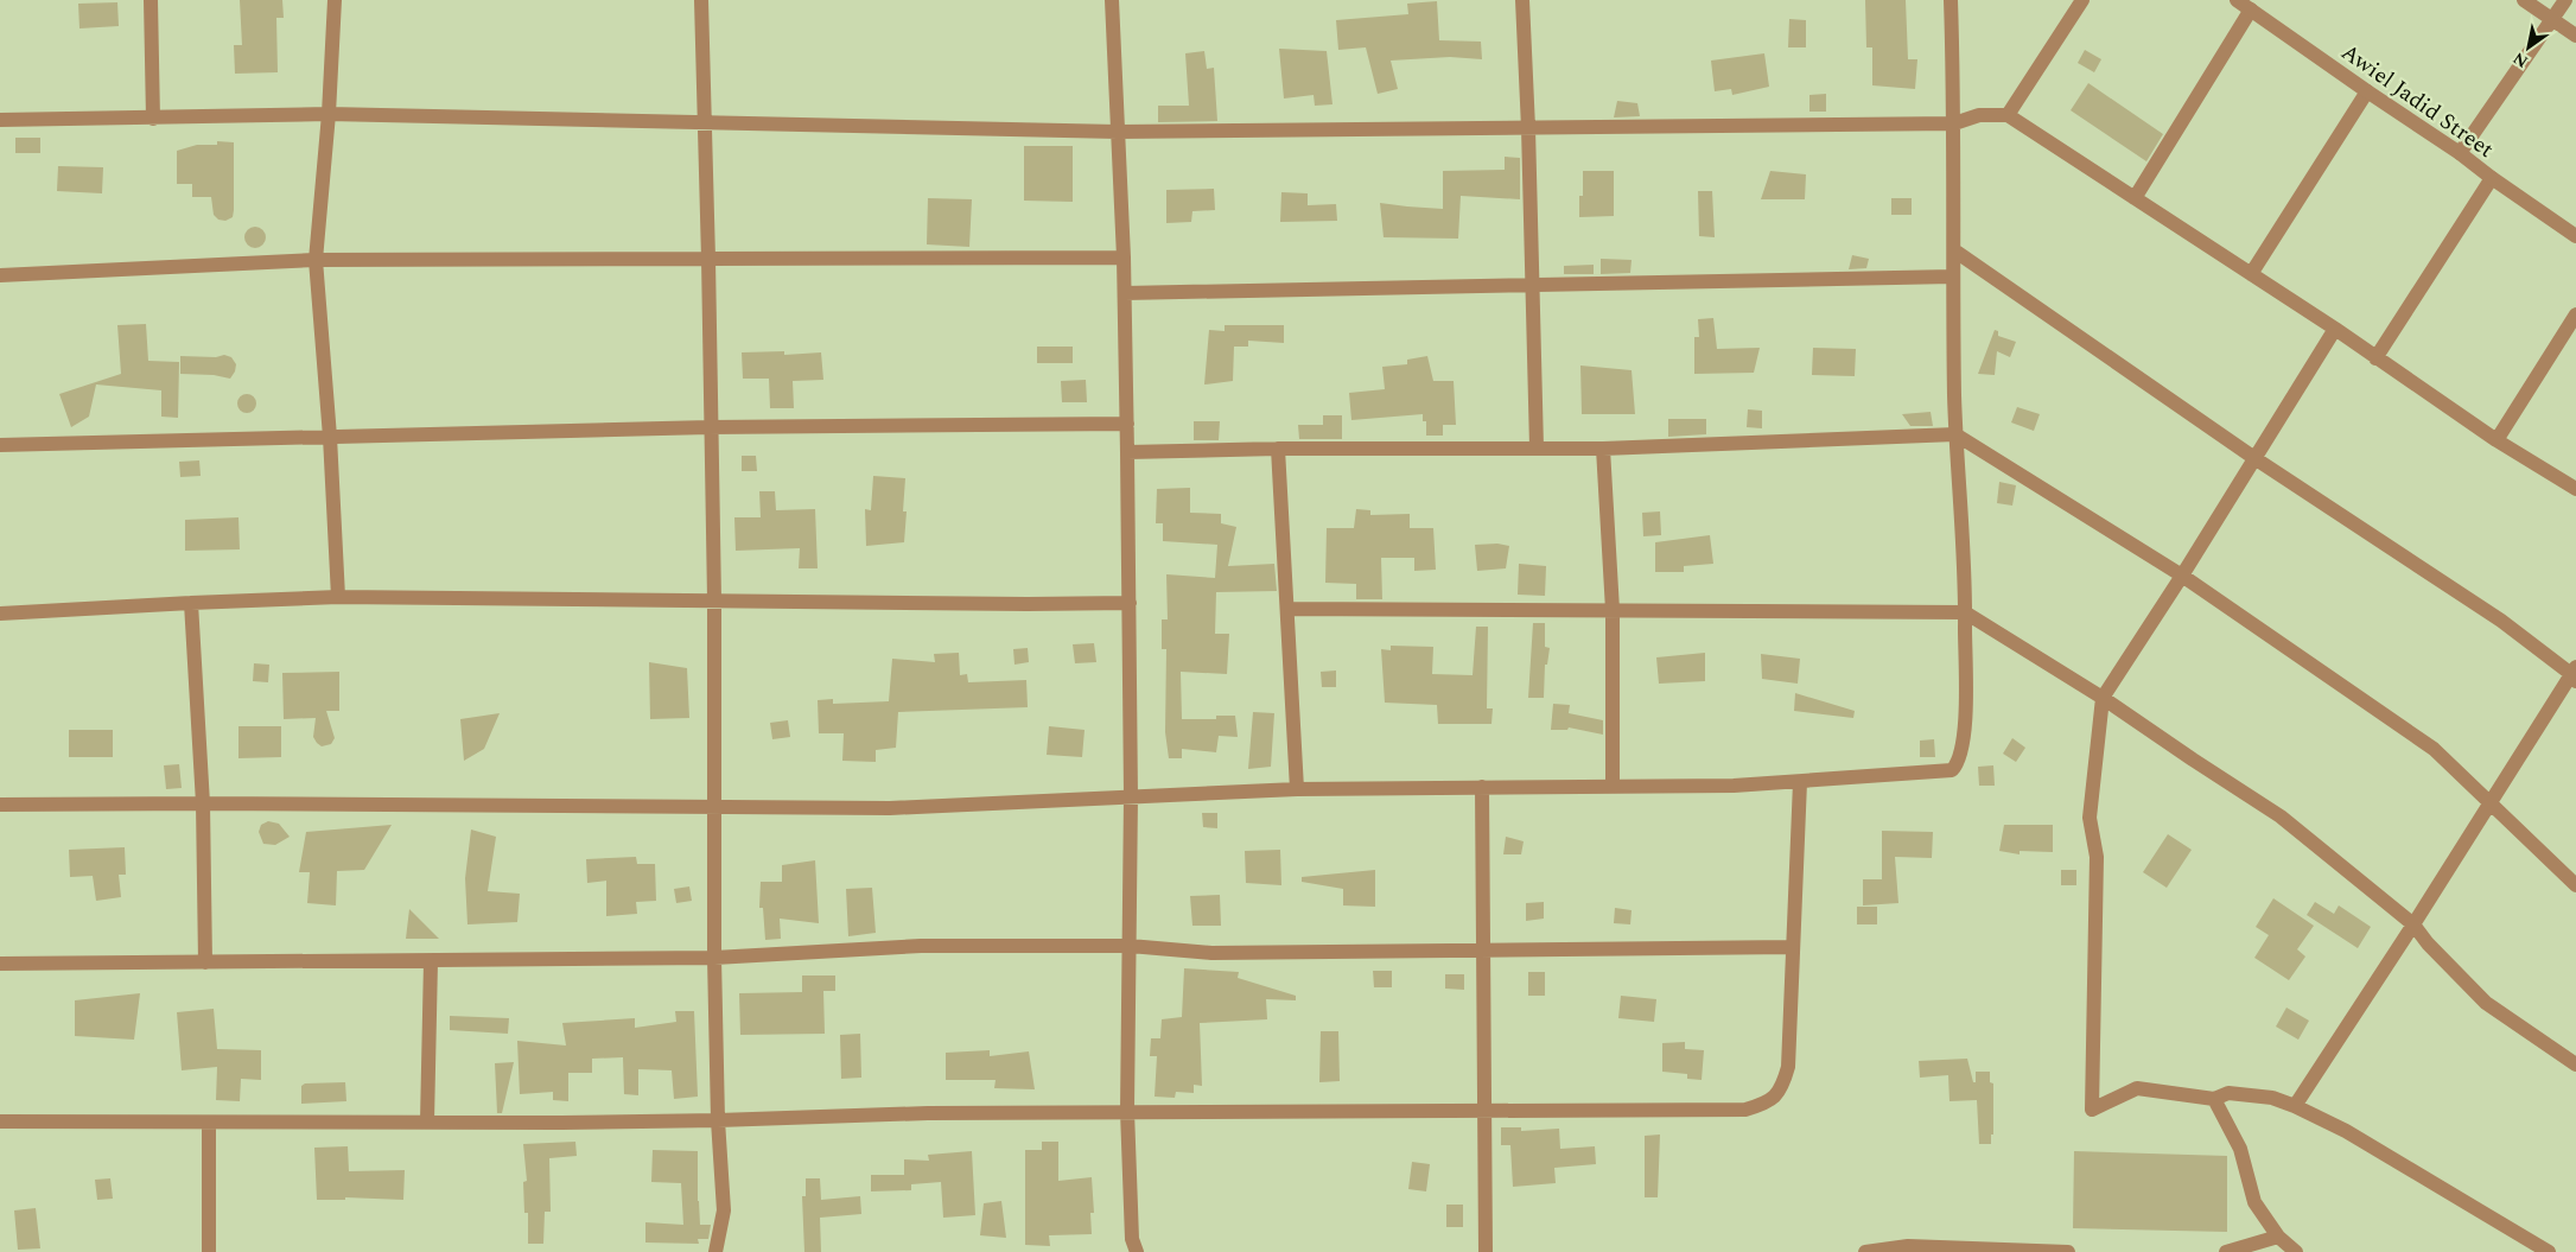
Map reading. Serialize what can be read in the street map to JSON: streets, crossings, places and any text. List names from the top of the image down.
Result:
{
  "streets": {
    "street": ["Awiel Jadid Street"]
  },
  "north": "bottom left"
}
